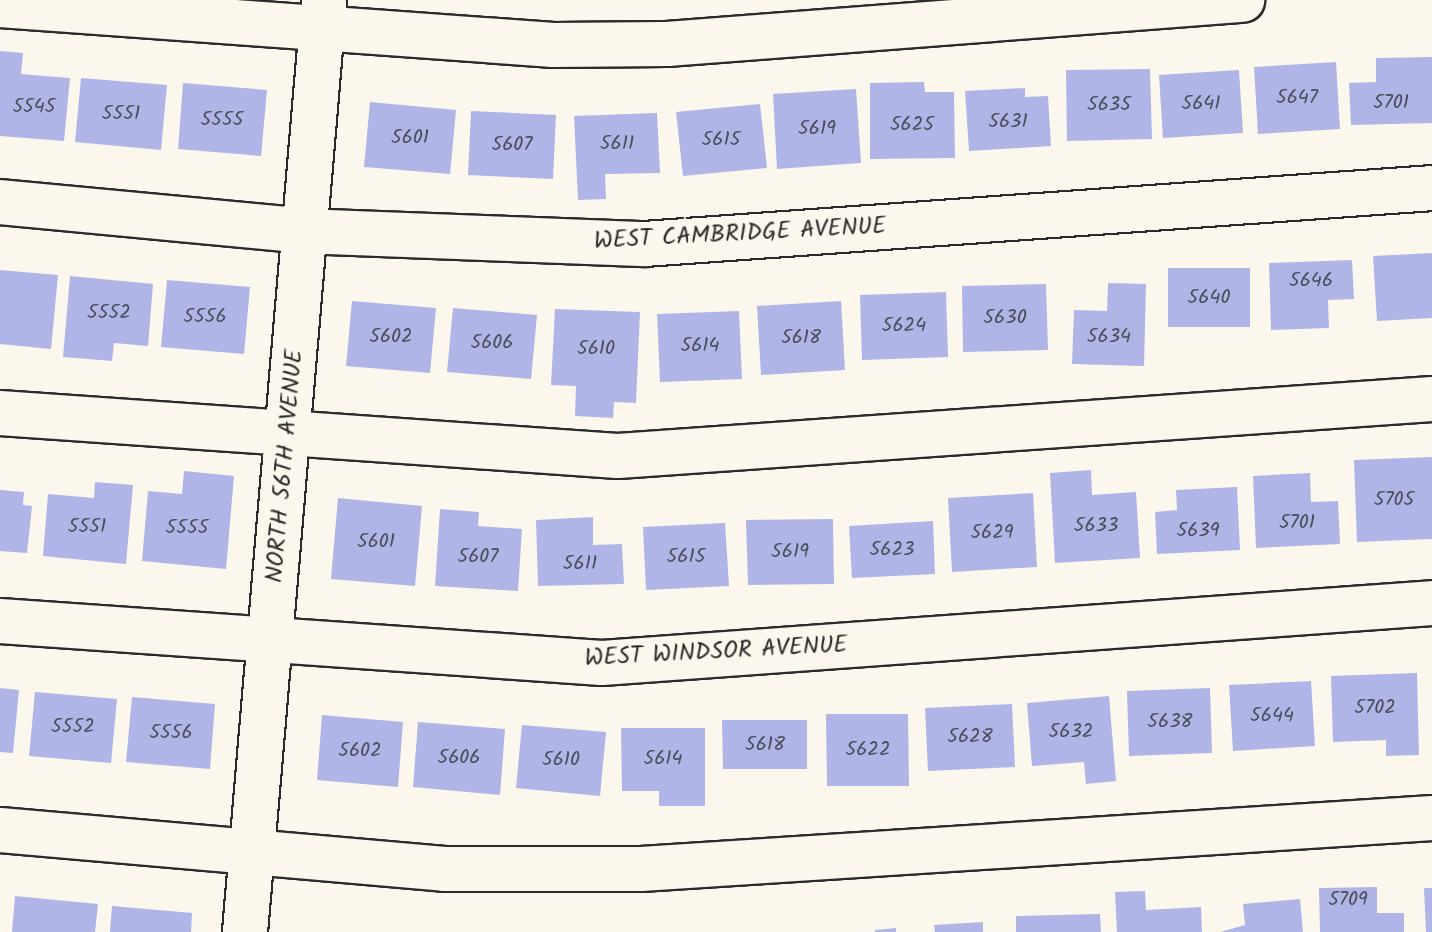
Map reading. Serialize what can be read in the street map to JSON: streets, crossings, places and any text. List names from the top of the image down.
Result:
{
  "streets": {
    "street": ["WEST CAMBRIDGE AVENUE", "NORTH 56TH AVENUE", "WEST WINDSOR AVENUE"]
  },
  "crossings": [
    ["WEST CAMBRIDGE AVENUE", "NORTH 56TH AVENUE"],
    ["NORTH 56TH AVENUE", "WEST WINDSOR AVENUE"]
  ],
  "house_numbers": [
    "5647",
    "5701",
    "5641",
    "5635",
    "5545",
    "5551",
    "5555",
    "5631",
    "5625",
    "5619",
    "5601",
    "5615",
    "5611",
    "5607",
    "5646",
    "5640",
    "5552",
    "5556",
    "5630",
    "5624",
    "5602",
    "5634",
    "5618",
    "5606",
    "5614",
    "5610",
    "5705",
    "5701",
    "5633",
    "5551",
    "5555",
    "5639",
    "5629",
    "5601",
    "5623",
    "5619",
    "5607",
    "5615",
    "5611",
    "5702",
    "5644",
    "5638",
    "5552",
    "5632",
    "5556",
    "5628",
    "5618",
    "5622",
    "5602",
    "5606",
    "5614",
    "5610",
    "5709"
  ]
}
